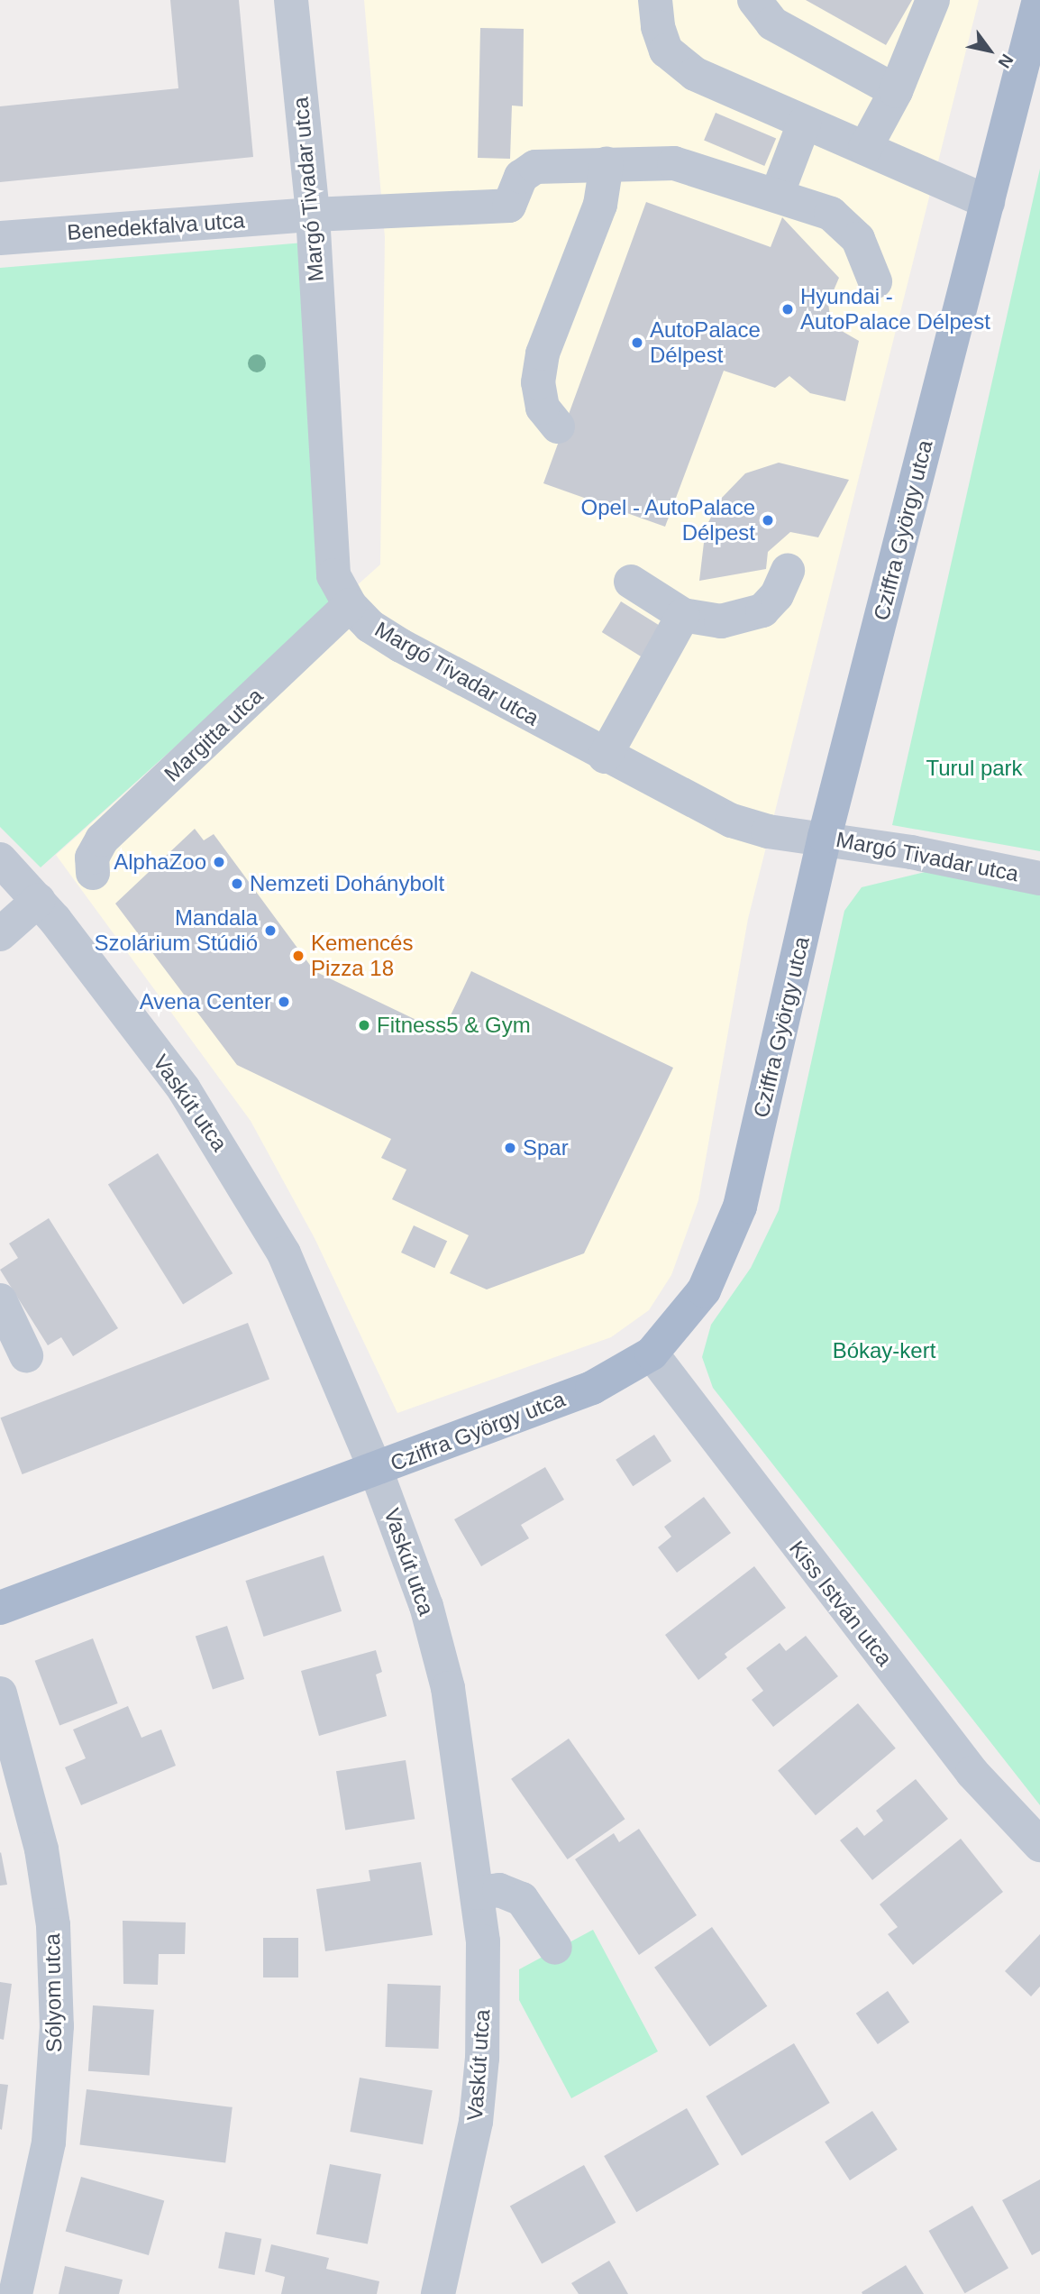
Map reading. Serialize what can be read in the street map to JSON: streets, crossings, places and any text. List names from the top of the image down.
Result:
{
  "streets": {
    "main road": ["Cziffra György utca"],
    "street": [
      "Margó Tivadar utca",
      "Benedekfalva utca",
      "Margitta utca",
      "Vaskút utca",
      "Kiss István utca",
      "Sólyom utca"
    ]
  },
  "crossings": [
    ["Margó Tivadar utca", "Benedekfalva utca"],
    ["Margó Tivadar utca", "Cziffra György utca"],
    ["Margó Tivadar utca", "Margitta utca"],
    ["Cziffra György utca", "Vaskút utca"],
    ["Cziffra György utca", "Kiss István utca"]
  ],
  "parks": ["Turul park", "Bókay-kert"],
  "places": [
    "Hyundai - AutoPalace Délpest",
    "AutoPalace Délpest",
    "Opel - AutoPalace Délpest",
    "AlphaZoo",
    "Nemzeti Dohánybolt",
    "Mandala Szolárium Stúdió",
    "Kemencés Pizza 18",
    "Avena Center",
    "Fitness5 & Gym",
    "Spar"
  ],
  "north": "bottom right"
}
